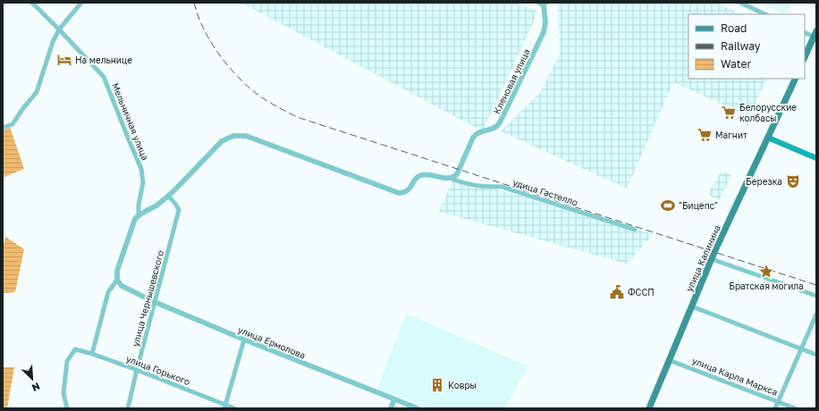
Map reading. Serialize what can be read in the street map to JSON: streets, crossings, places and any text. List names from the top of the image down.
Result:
{
  "streets": {
    "main road": ["улица Калинина"],
    "street": [
      "Кленовая улица",
      "Мельничная улица",
      "удица Гастелло",
      "улица Чернышевского",
      "улица Ермолова",
      "улица Горького",
      "улица Карла Маркса"
    ]
  },
  "crossings": [
    ["Кленовая улица", "удица Гастелло"],
    ["улица Калинина", "улица Карла Маркса"],
    ["улица Чернышевского", "улица Ермолова"],
    ["улица Чернышевского", "улица Горького"]
  ],
  "places": {
    "hotel": ["На мельнице"],
    "supermarket": ["Белорусские колбасы", "Магнит"],
    "theatre": ["Березка"],
    "sports": ["\"Бицепс\""],
    "place": ["Братская могила"],
    "public building": ["ФССП"],
    "building": ["Ковры"]
  },
  "legend": ["Road", "Railway", "Water"],
  "north": "bottom right"
}
